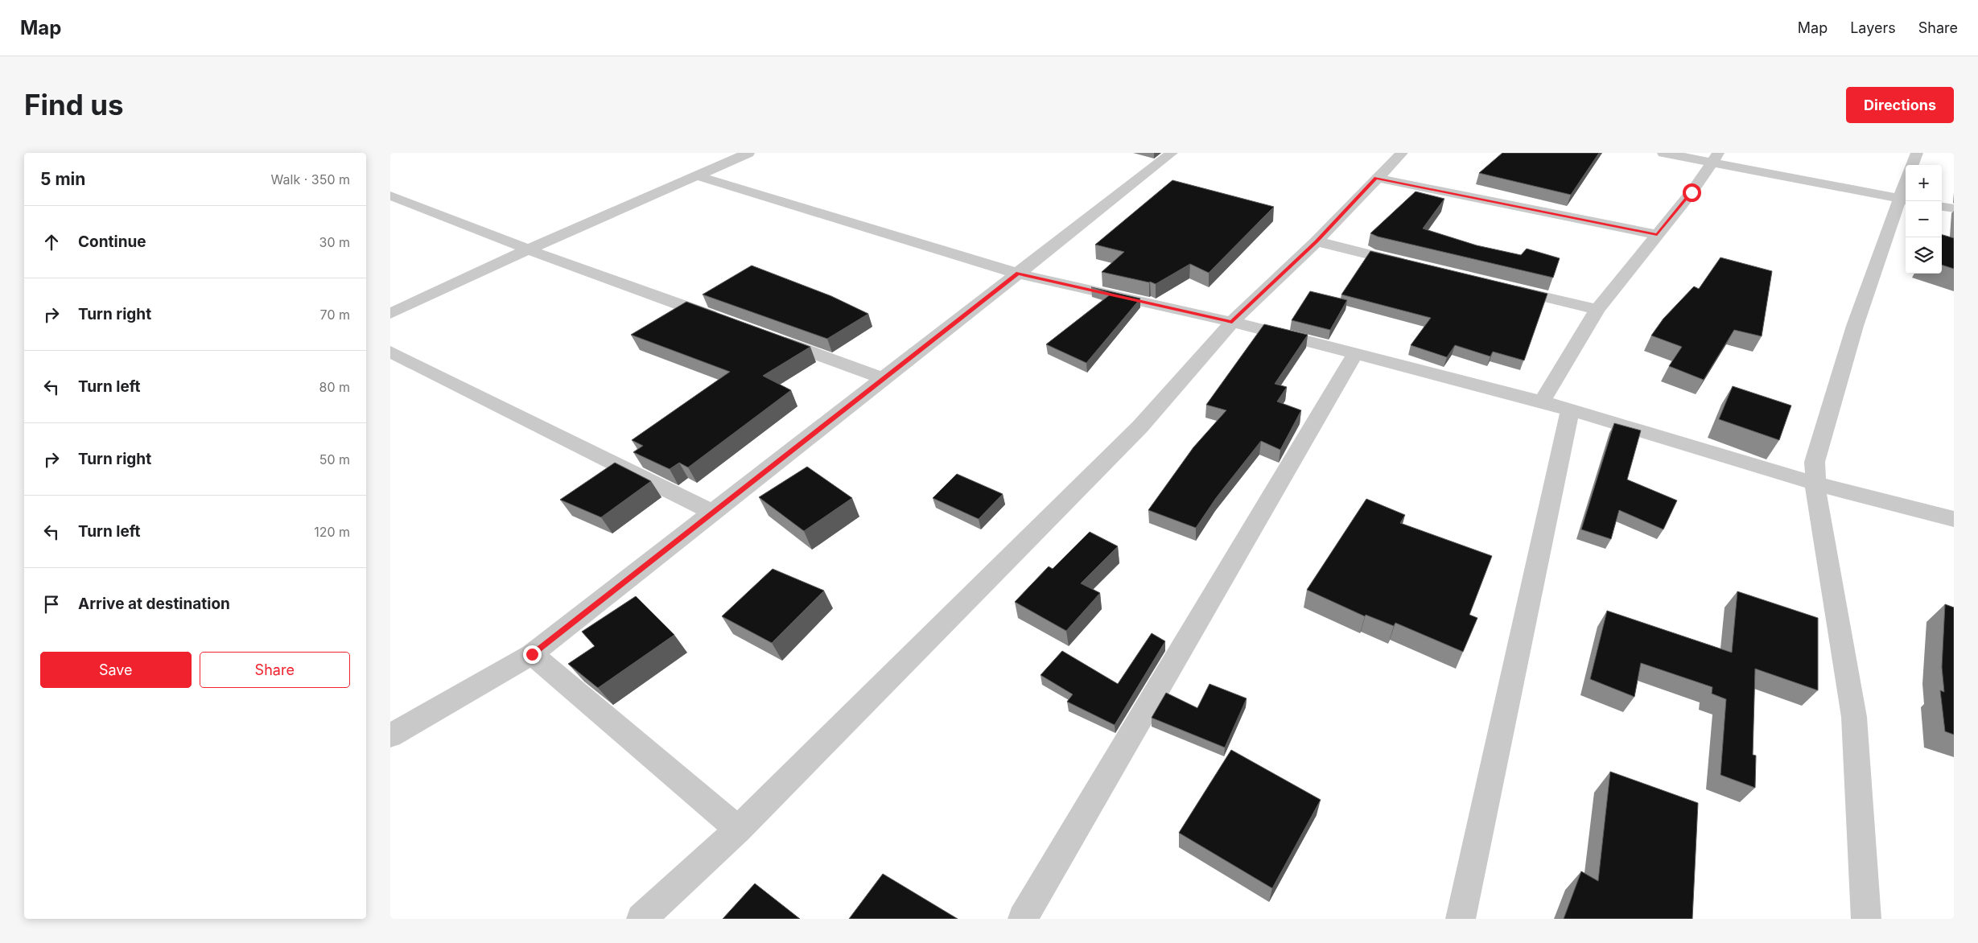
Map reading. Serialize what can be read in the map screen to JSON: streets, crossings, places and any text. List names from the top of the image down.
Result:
{
  "page": {
    "header": "Map",
    "nav": ["Map", "Layers", "Share"],
    "buttons": [
      "Directions",
      ["Save", "Share"]
    ],
    "title": "Find us",
    "heading": ["5 min", "Walk · 350 m"],
    "map_buttons": ["+", "−"],
    "list": [
      ["Continue", "30 m"],
      ["Turn right", "70 m"],
      ["Turn left", "80 m"],
      ["Turn right", "50 m"],
      ["Turn left", "120 m"],
      "Arrive at destination"
    ]
  }
}
